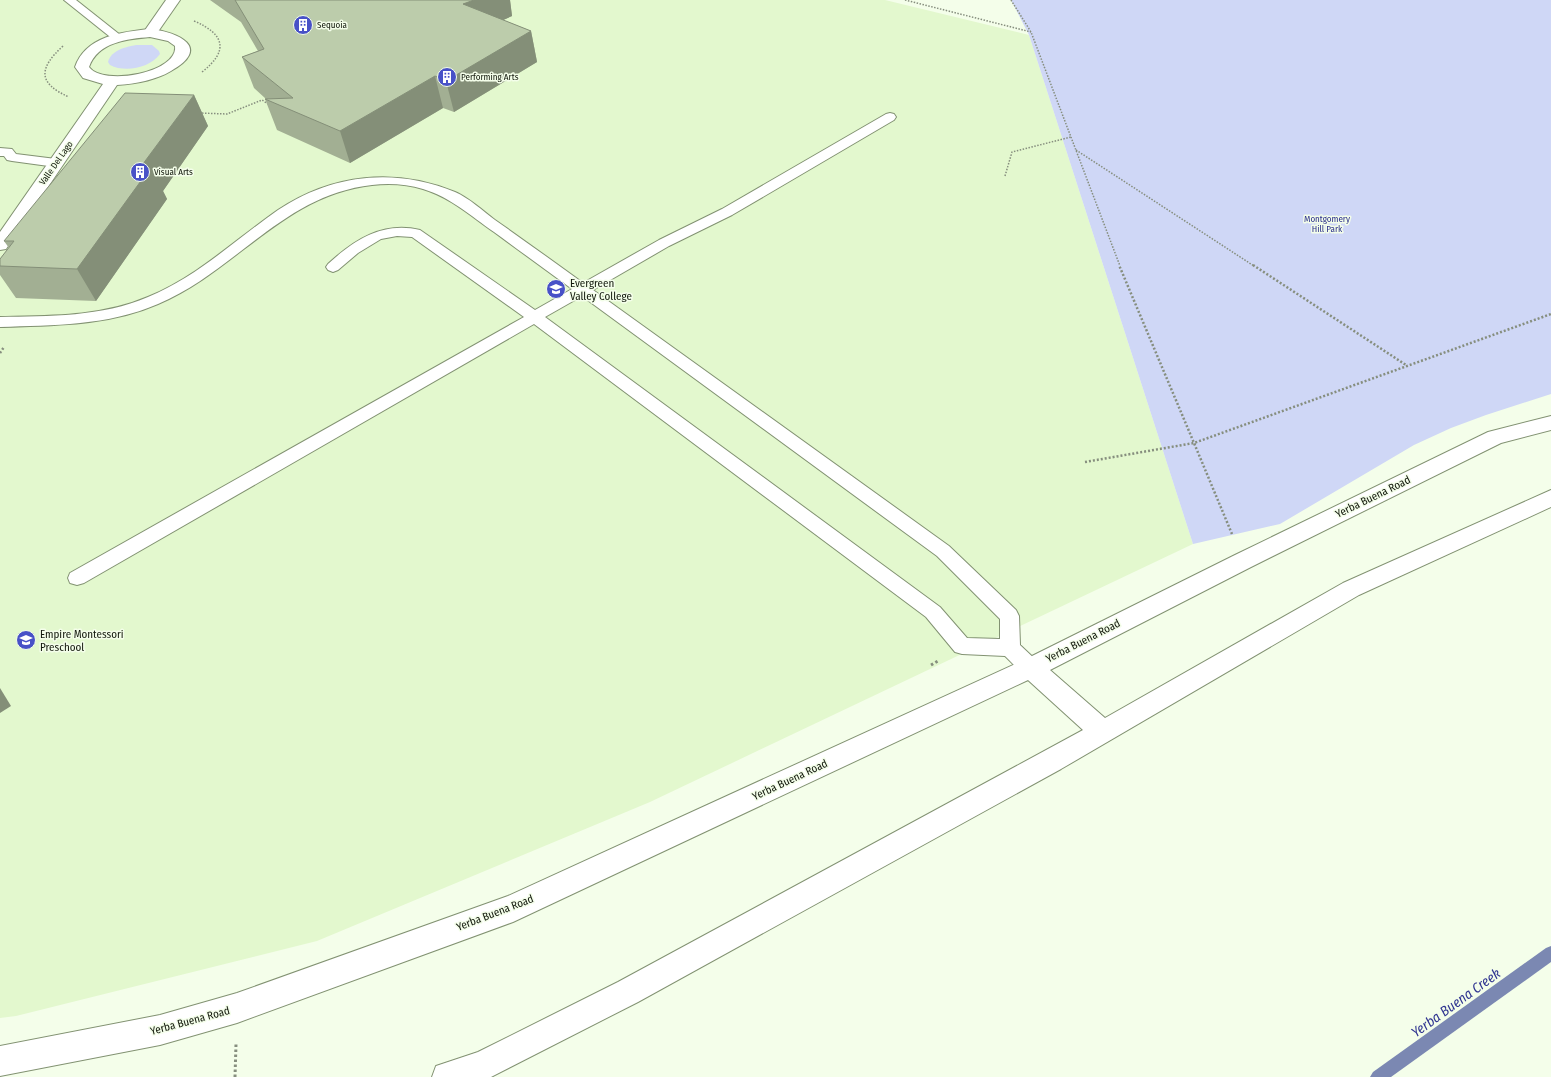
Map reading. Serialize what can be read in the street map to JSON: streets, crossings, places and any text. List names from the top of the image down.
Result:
{
  "streets": {
    "street": ["Valle Del Lago", "Yerba Buena Road"]
  },
  "water": ["Yerba Buena Creek"],
  "parks": ["Montgomery Hill Park"],
  "places": {
    "building": ["Sequoia", "Performing Arts", "Visual Arts"],
    "school or university": ["Evergreen Valley College", "Empire Montessori Preschool"]
  }
}
